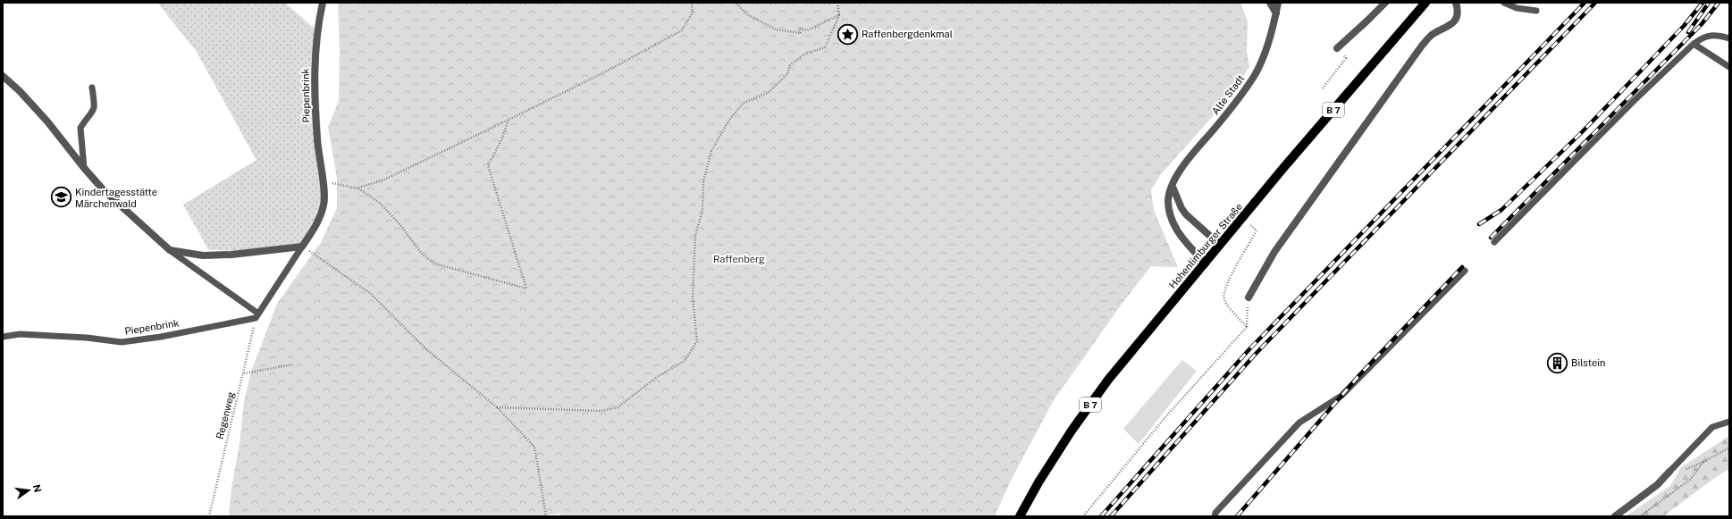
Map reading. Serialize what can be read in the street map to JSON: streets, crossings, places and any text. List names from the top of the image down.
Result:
{
  "streets": {
    "main road": ["B 7", "Hohenlimburger Straße"],
    "street": ["Alte Stadt", "Piepenbrink"],
    "path": ["Regenweg"]
  },
  "crossings": [
    ["Alte Stadt", "Hohenlimburger Straße"],
    ["Piepenbrink", "Regenweg"]
  ],
  "parks": ["Raffenberg"],
  "places": {
    "place": ["Raffenbergdenkmal"],
    "school or university": ["Kindertagesstätte Märchenwald"],
    "building": ["Bilstein"]
  },
  "north": "right"
}
